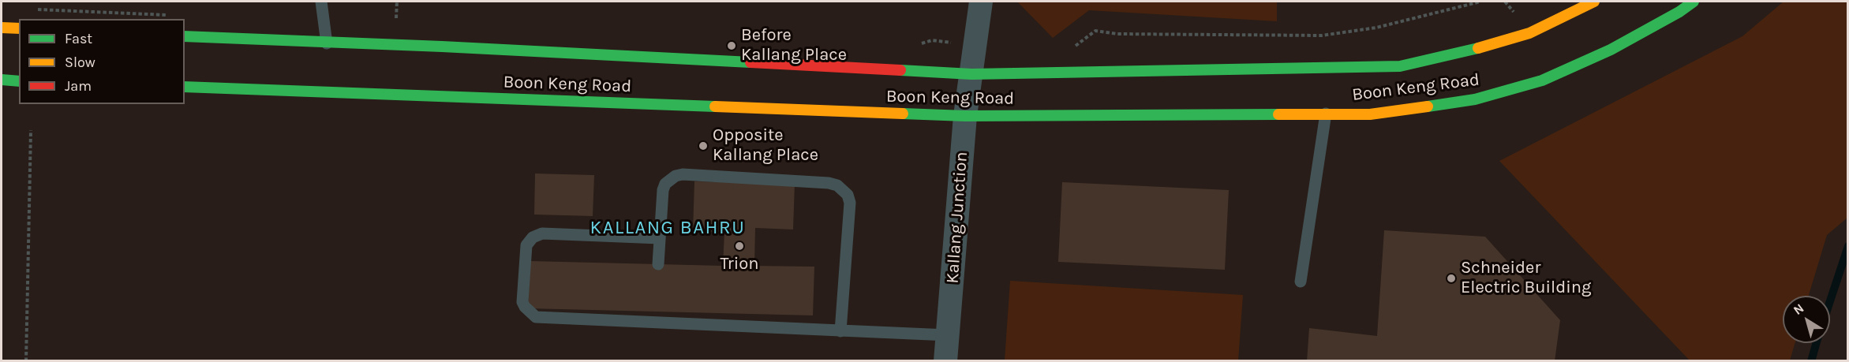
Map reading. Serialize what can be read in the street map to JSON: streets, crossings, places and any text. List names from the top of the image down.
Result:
{
  "streets": {
    "main road": ["Boon Keng Road"],
    "street": ["Kallang Junction"]
  },
  "crossings": [
    ["Boon Keng Road", "Kallang Junction"]
  ],
  "districts": ["KALLANG BAHRU"],
  "places": [
    "Before Kallang Place",
    "Opposite Kallang Place",
    "Trion",
    "Schneider Electric Building"
  ],
  "legend": ["Fast", "Slow", "Jam"],
  "north": "top left"
}
